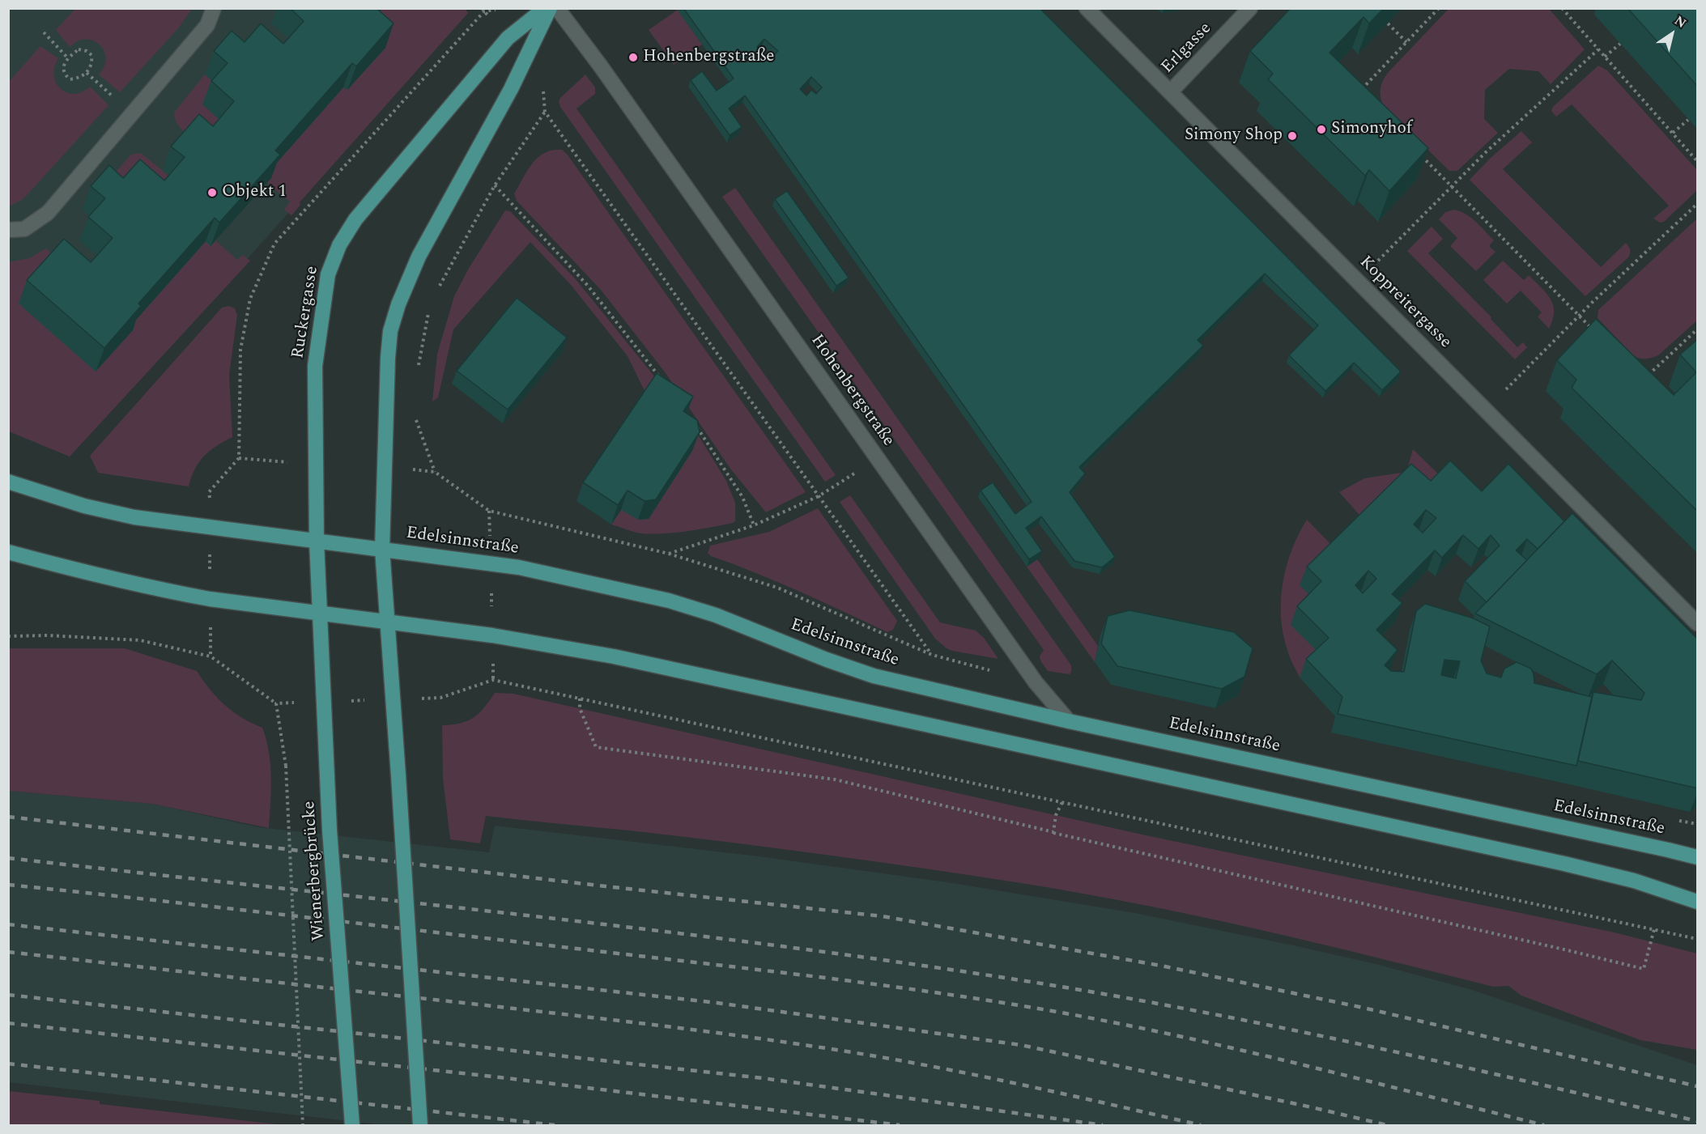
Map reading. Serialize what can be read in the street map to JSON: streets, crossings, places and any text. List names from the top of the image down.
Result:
{
  "streets": {
    "main road": ["Ruckergasse", "Edelsinnstraße", "Wienerbergbrücke"],
    "street": ["Erlgasse", "Koppreitergasse", "Hohenbergstraße"]
  },
  "crossings": [
    ["Erlgasse", "Koppreitergasse"],
    ["Ruckergasse", "Edelsinnstraße"],
    ["Ruckergasse", "Wienerbergbrücke"],
    ["Hohenbergstraße", "Edelsinnstraße"]
  ],
  "places": [
    "Hohenbergstraße",
    "Simonyhof",
    "Simony Shop",
    "Objekt 1"
  ],
  "north": "top right"
}
